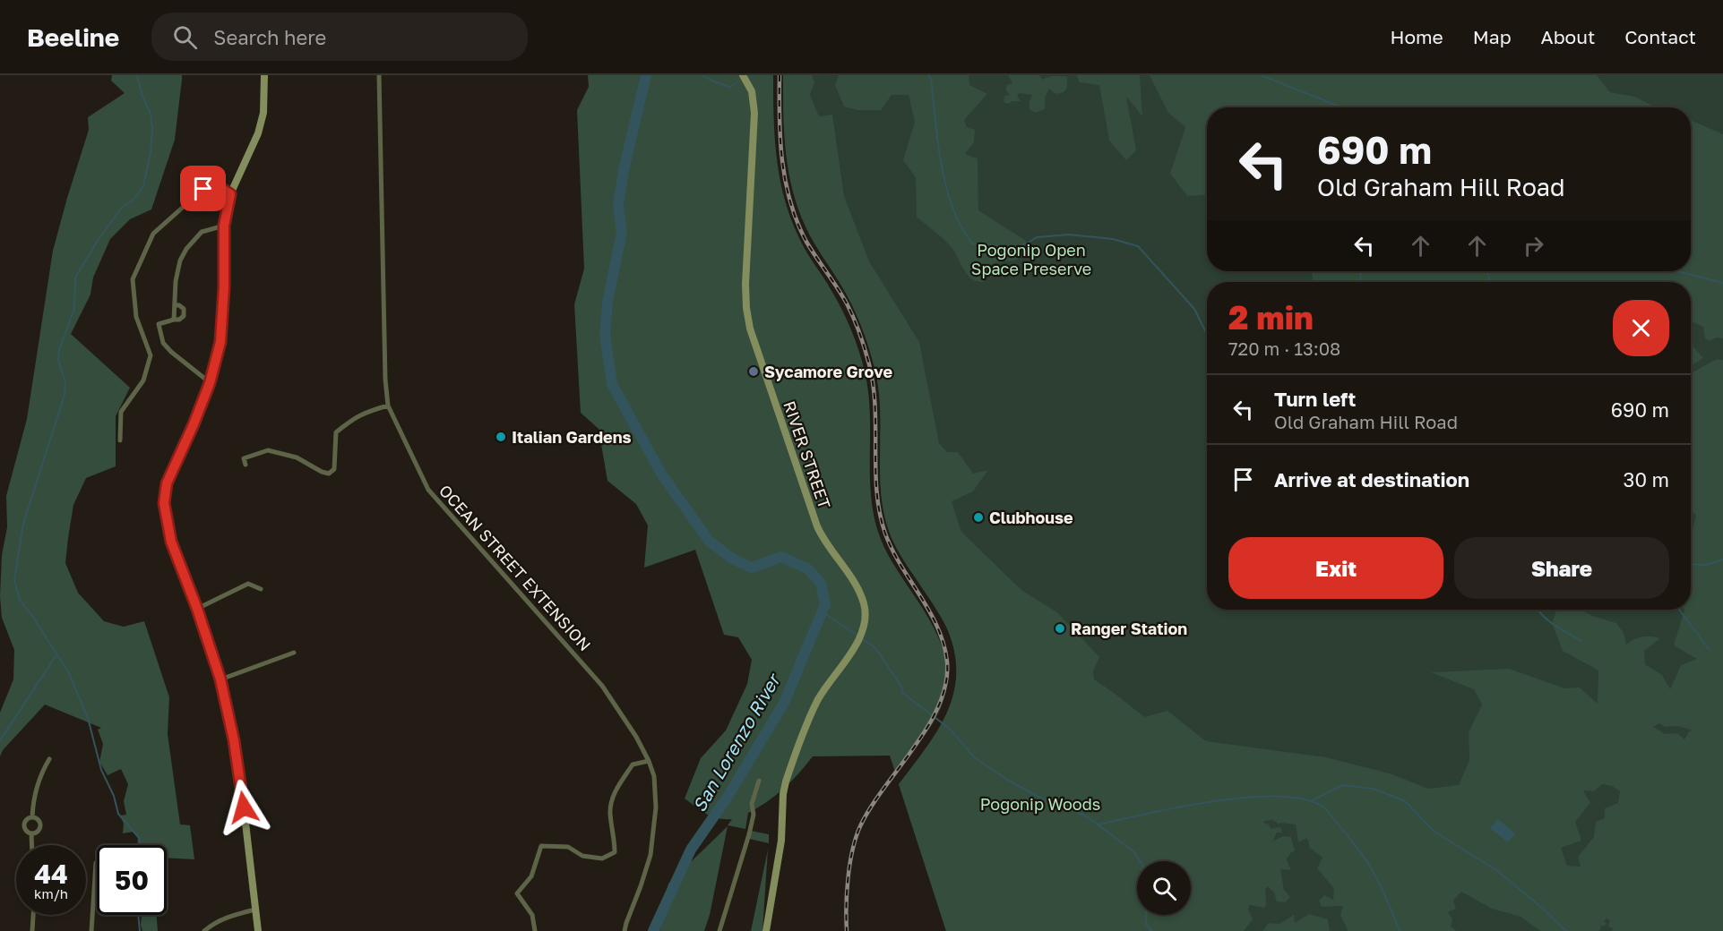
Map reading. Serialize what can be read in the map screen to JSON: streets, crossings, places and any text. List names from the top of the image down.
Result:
{
  "streets": {
    "main road": ["RIVER STREET"],
    "street": ["OCEAN STREET EXTENSION"]
  },
  "water": ["San Lorenzo River"],
  "parks": ["Pogonip Open Space Preserve", "Pogonip Woods"],
  "places": [
    "Sycamore Grove",
    "Italian Gardens",
    "Clubhouse",
    "Ranger Station"
  ],
  "page": {
    "header": "Beeline",
    "search": "Search here",
    "nav": [
      "Home",
      "Map",
      "About",
      "Contact"
    ],
    "turn": ["690 m", "Old Graham Hill Road"],
    "heading": ["2 min", "720 m · 13:08"],
    "list": [
      {
        "name": "Turn left",
        "note": "Old Graham Hill Road",
        "value": "690 m"
      },
      {
        "name": "Arrive at destination",
        "value": "30 m"
      }
    ],
    "buttons": ["Exit", "Share"],
    "speed": "44 km/h",
    "limit": "50"
  }
}
